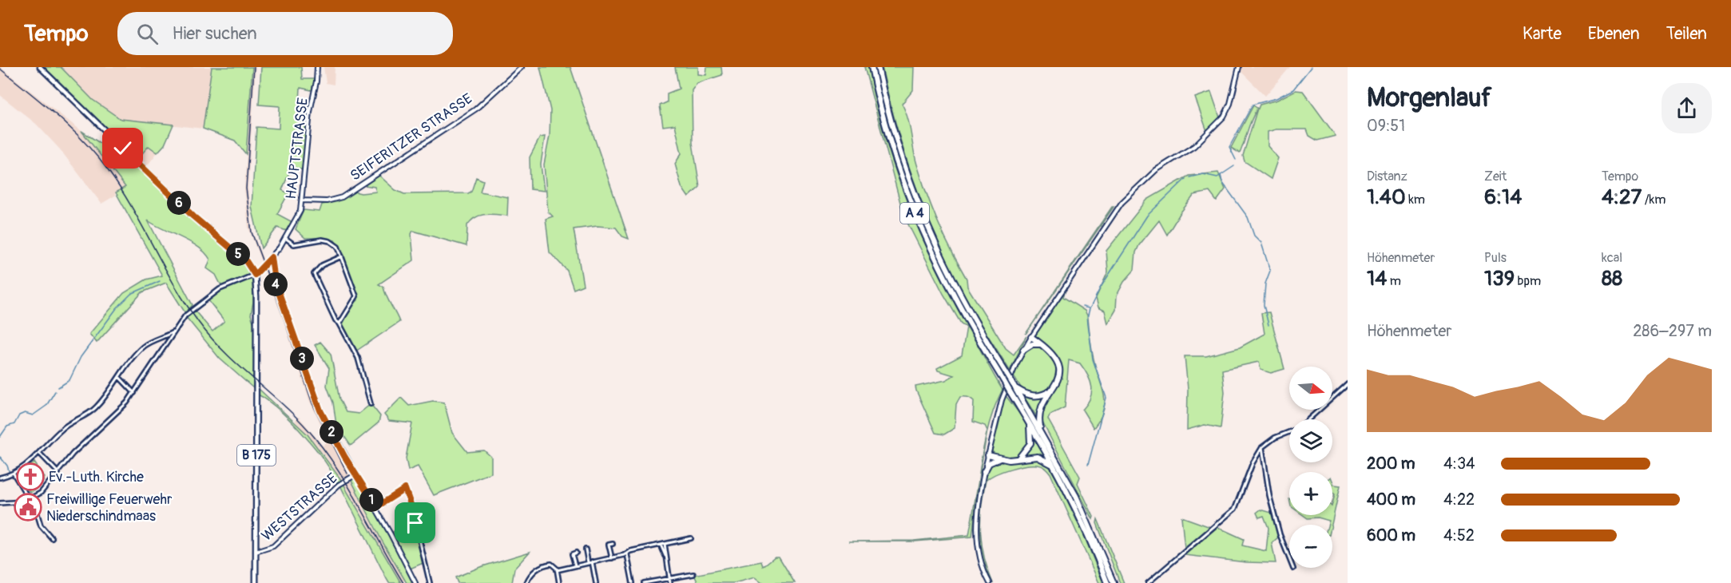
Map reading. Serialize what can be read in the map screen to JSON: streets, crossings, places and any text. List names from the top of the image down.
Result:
{
  "streets": {
    "highway": ["A 4"],
    "main road": [
      "SEIFERITZER STRASSE",
      "HAUPTSTRASSE",
      "B 175",
      "WESTSTRASSE"
    ]
  },
  "crossings": [
    ["SEIFERITZER STRASSE", "HAUPTSTRASSE"],
    ["HAUPTSTRASSE", "B 175"],
    ["B 175", "WESTSTRASSE"]
  ],
  "places": {
    "church": ["Ev.-Luth. Kirche"],
    "public building": ["Freiwillige Feuerwehr Niederschindmaas"]
  },
  "north": "right",
  "page": {
    "header": "Tempo",
    "search": "Hier suchen",
    "nav": ["Karte", "Ebenen", "Teilen"],
    "heading": ["Morgenlauf", "09:51"],
    "stats": [
      ["Distanz", "1.40 km"],
      ["Zeit", "6:14"],
      ["Tempo", "4:27 /km"],
      ["Höhenmeter", "14 m"],
      ["Puls", "139 bpm"],
      ["kcal", "88"]
    ],
    "pins": [
      "6",
      "5",
      "4",
      "3",
      "2",
      "1"
    ],
    "chart": ["Höhenmeter", "286–297 m"],
    "map_buttons": ["+", "−"],
    "list": [
      {
        "name": "200 m",
        "note": "4:34"
      },
      {
        "name": "400 m",
        "note": "4:22"
      },
      {
        "name": "600 m",
        "note": "4:52"
      }
    ]
  }
}
